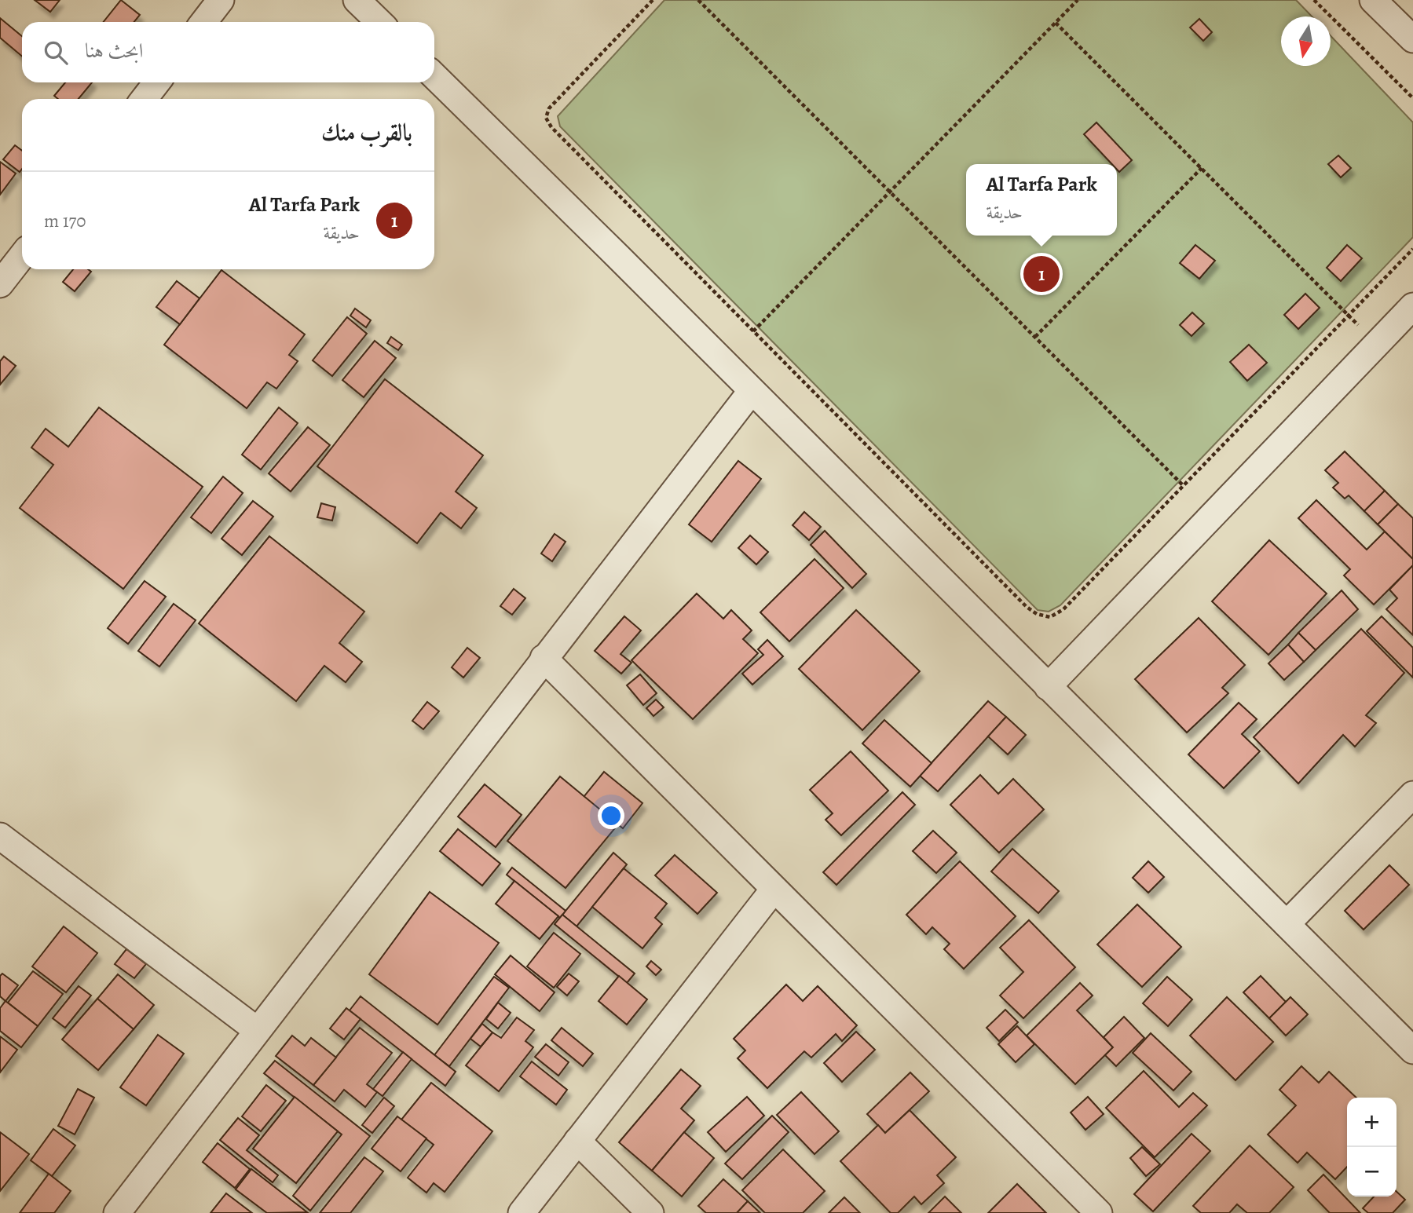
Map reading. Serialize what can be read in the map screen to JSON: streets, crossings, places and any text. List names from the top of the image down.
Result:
{
  "north": "bottom",
  "page": {
    "search": "ابحث هنا",
    "heading": "بالقرب منك",
    "popup": ["Al Tarfa Park", "حديقة"],
    "list": [
      {
        "mark": "1",
        "name": "Al Tarfa Park",
        "note": "حديقة",
        "value": "170 m"
      }
    ],
    "pins": "1",
    "map_buttons": ["+", "−"]
  }
}
